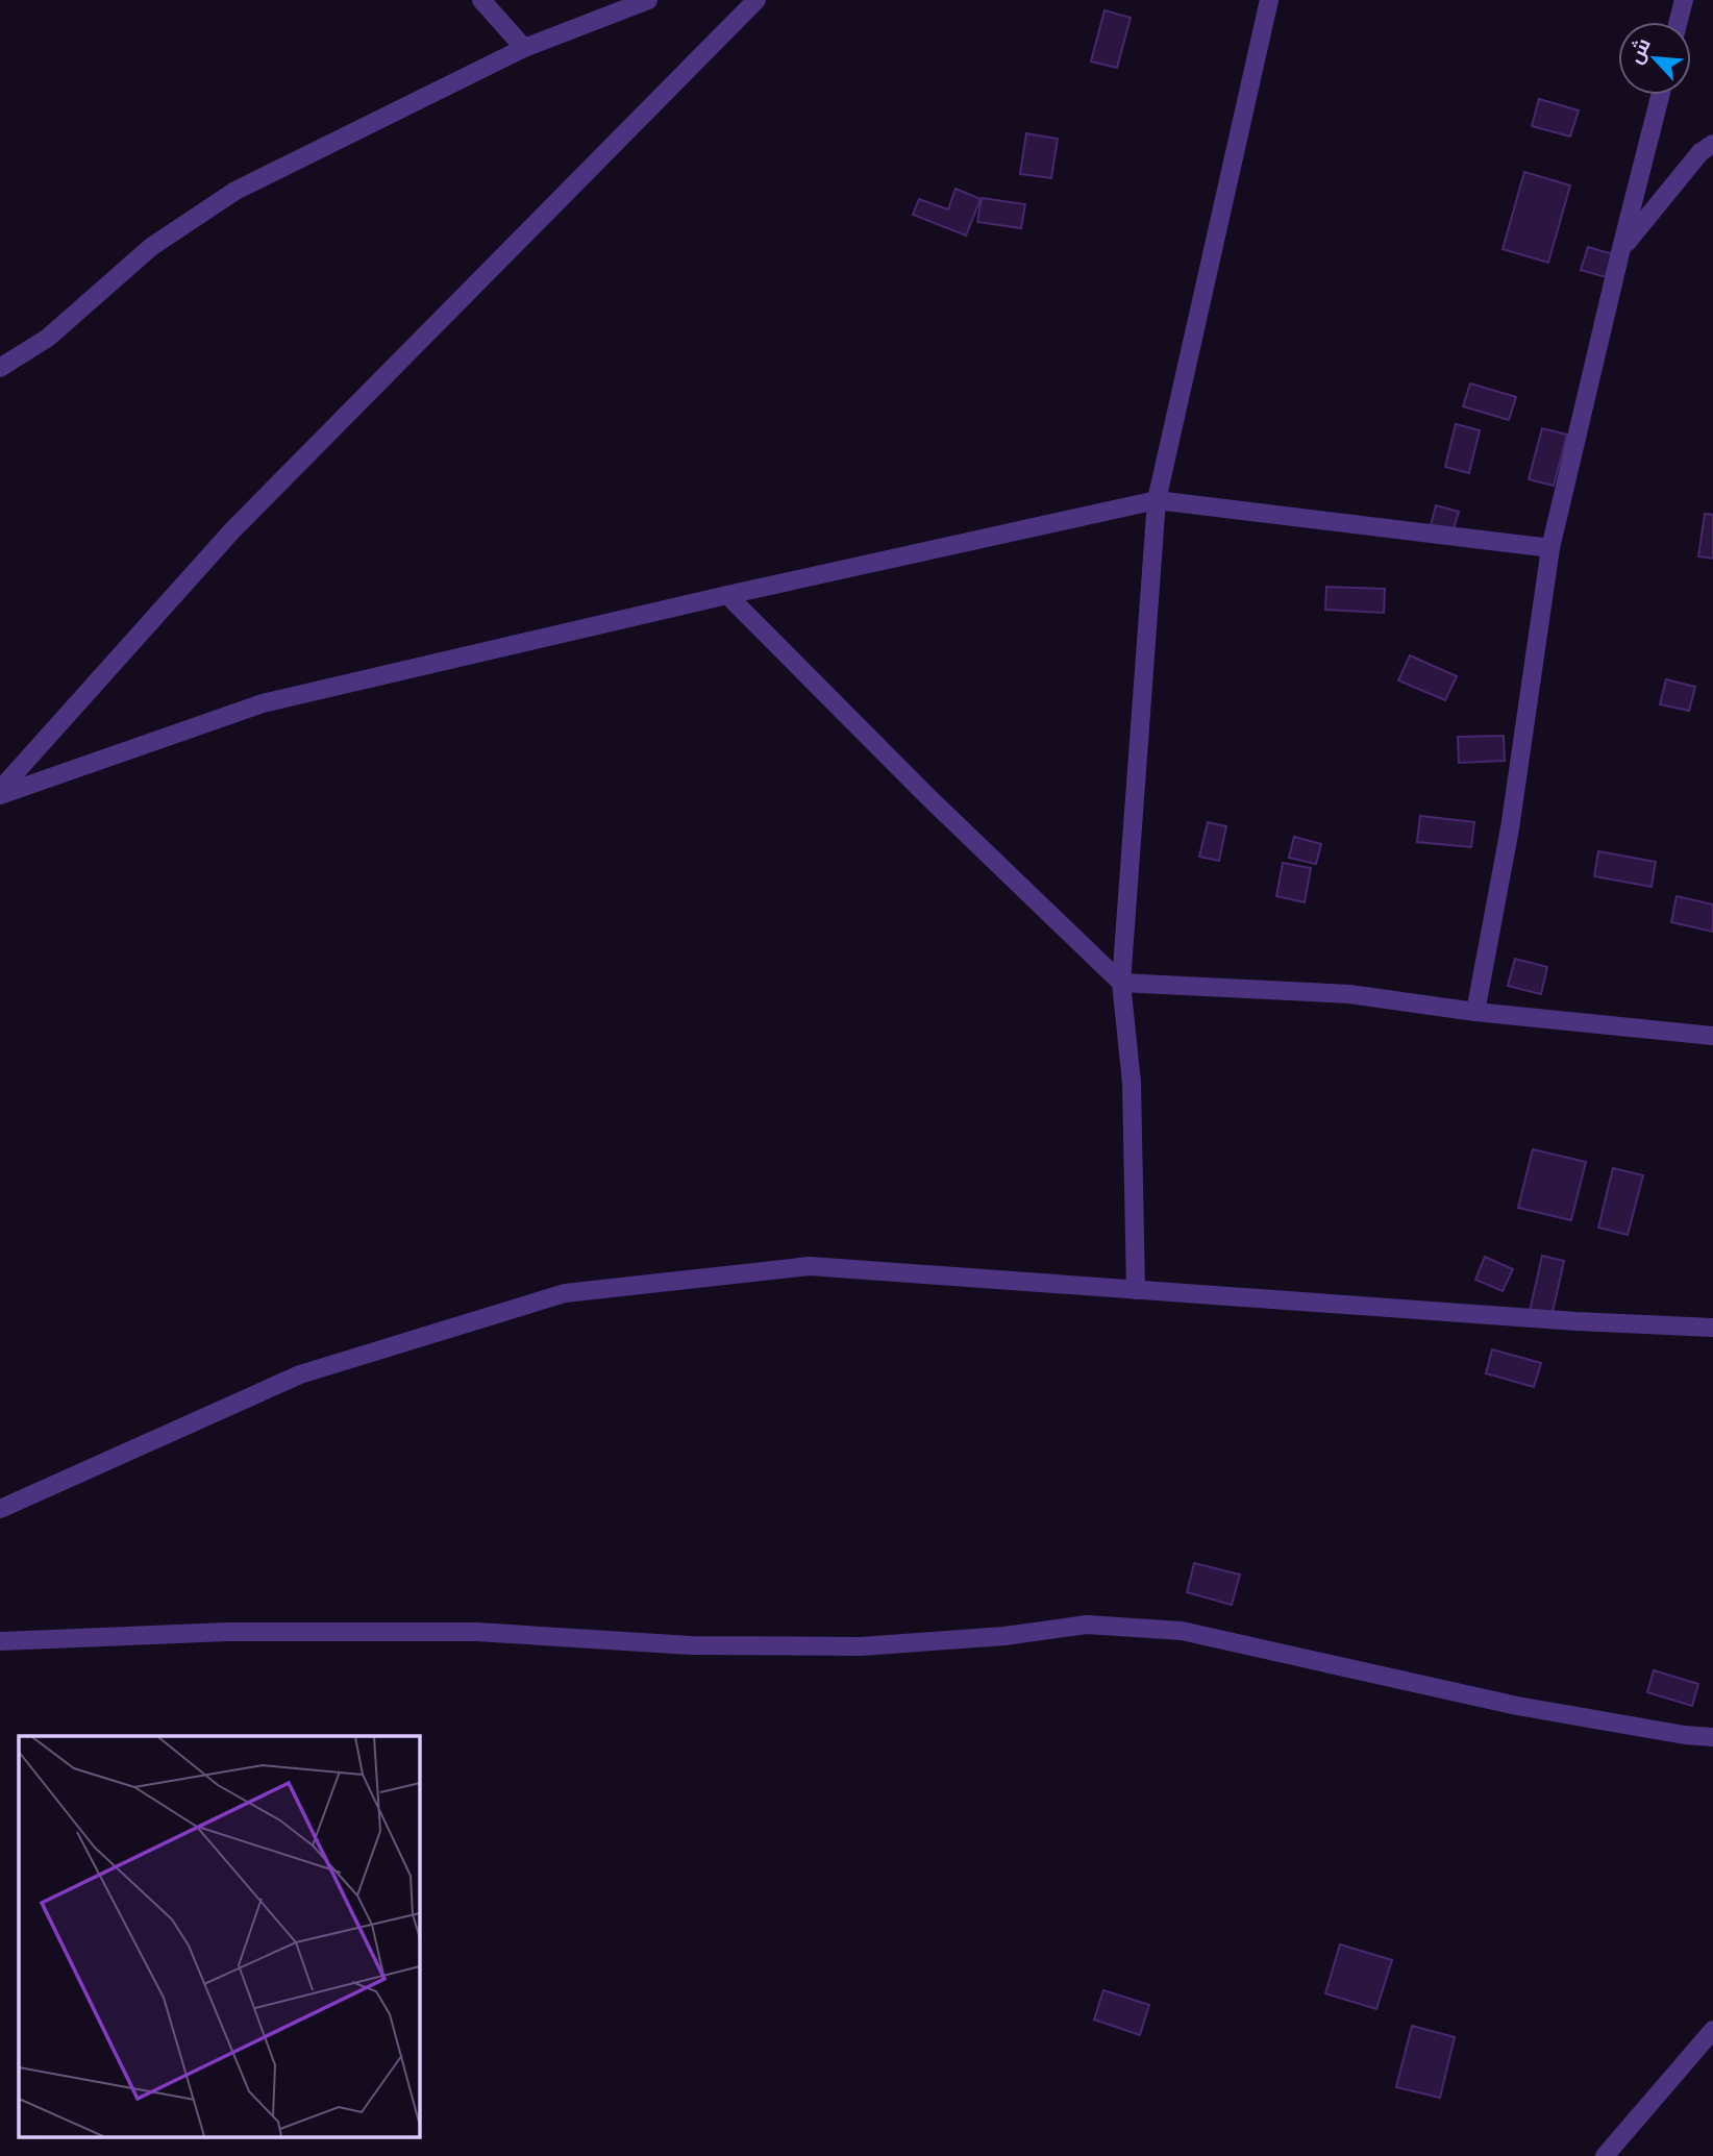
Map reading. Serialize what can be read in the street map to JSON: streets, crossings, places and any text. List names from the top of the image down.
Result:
{
  "north": "top left"
}
